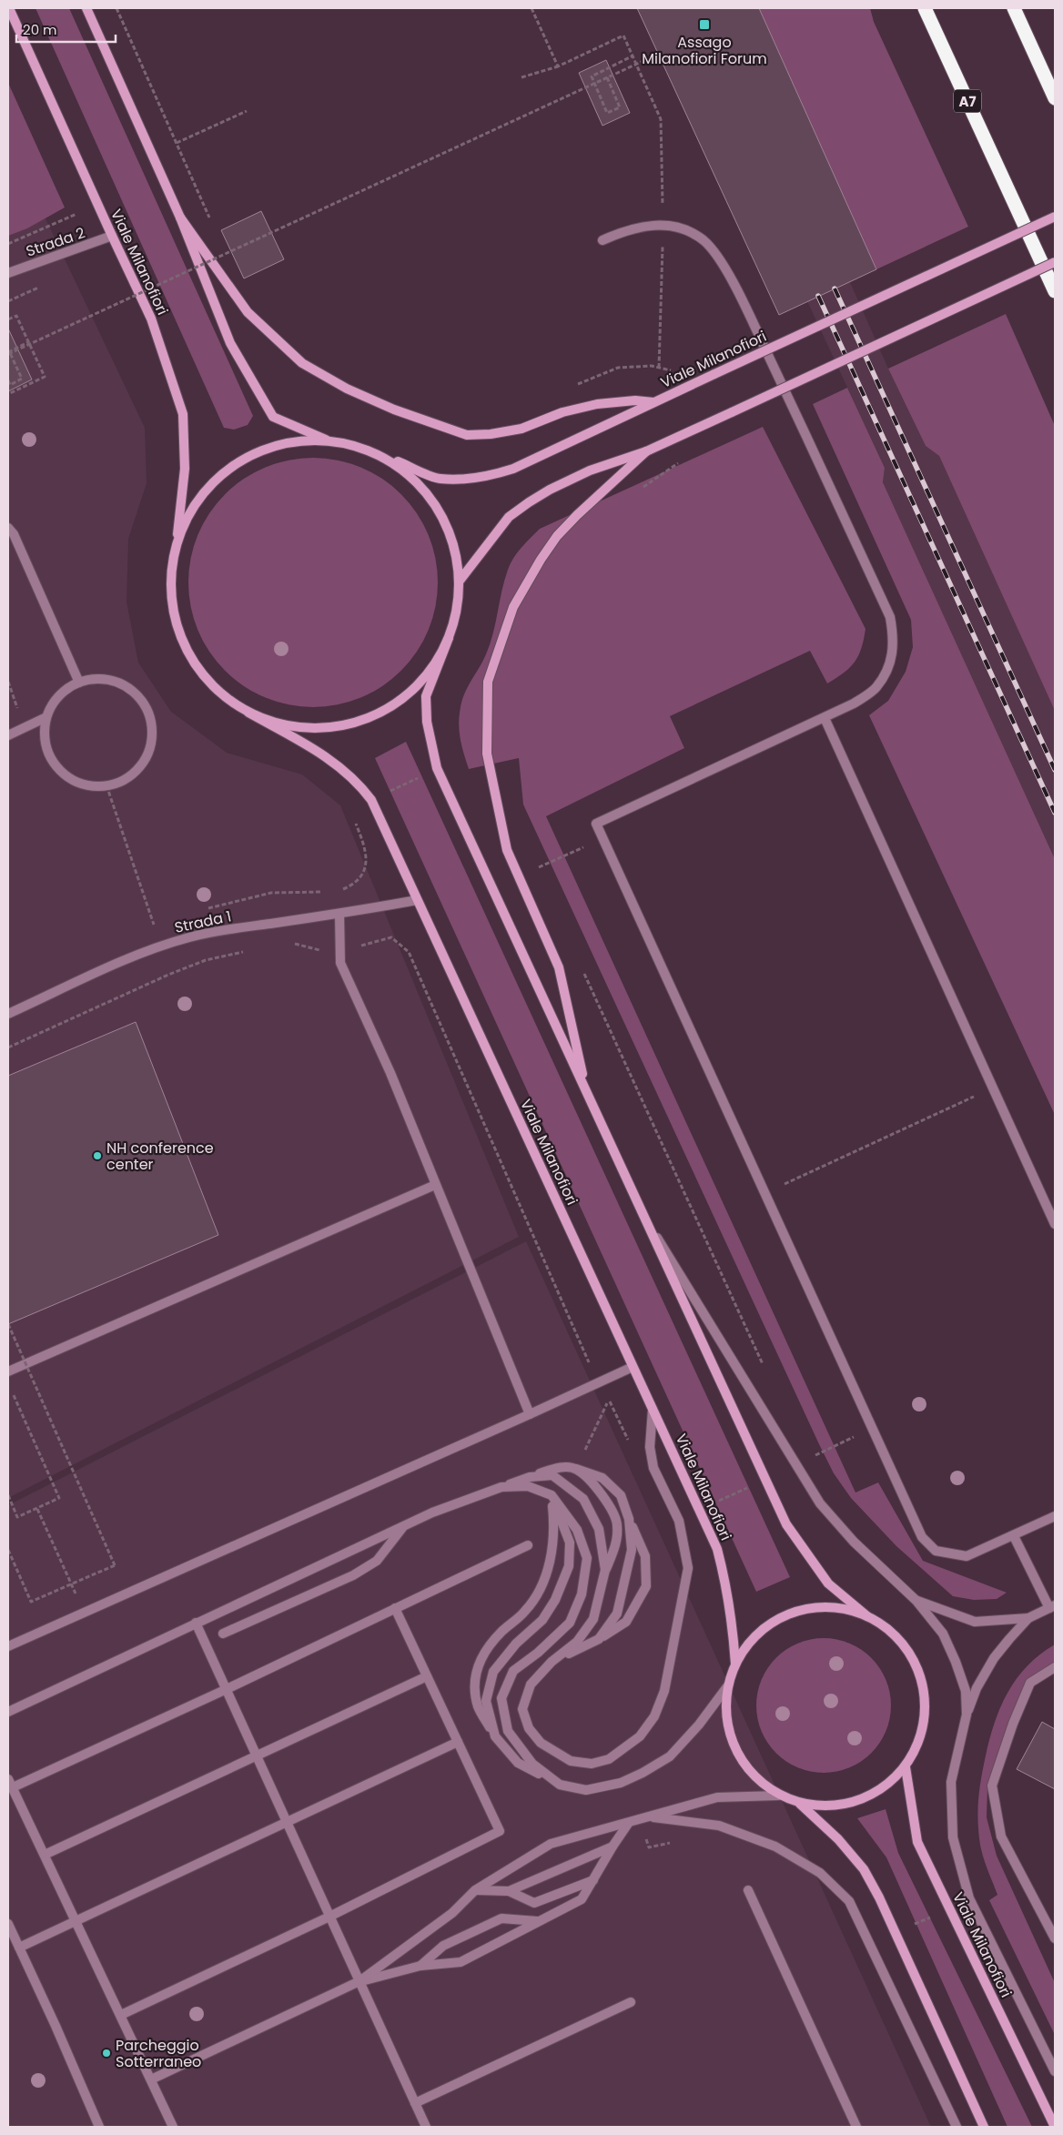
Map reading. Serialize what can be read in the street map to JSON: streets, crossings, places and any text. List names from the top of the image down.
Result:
{
  "streets": {
    "highway": ["A7"],
    "main road": ["Viale Milanofiori"],
    "lane": ["Strada 2", "Strada 1"]
  },
  "crossings": [
    ["Strada 2", "Viale Milanofiori"],
    ["Viale Milanofiori", "Strada 1"]
  ],
  "places": {
    "transit": ["Assago Milanofiori Forum"],
    "other": ["NH conference center", "Parcheggio Sotterraneo"]
  },
  "scale_bar": "20 m"
}
